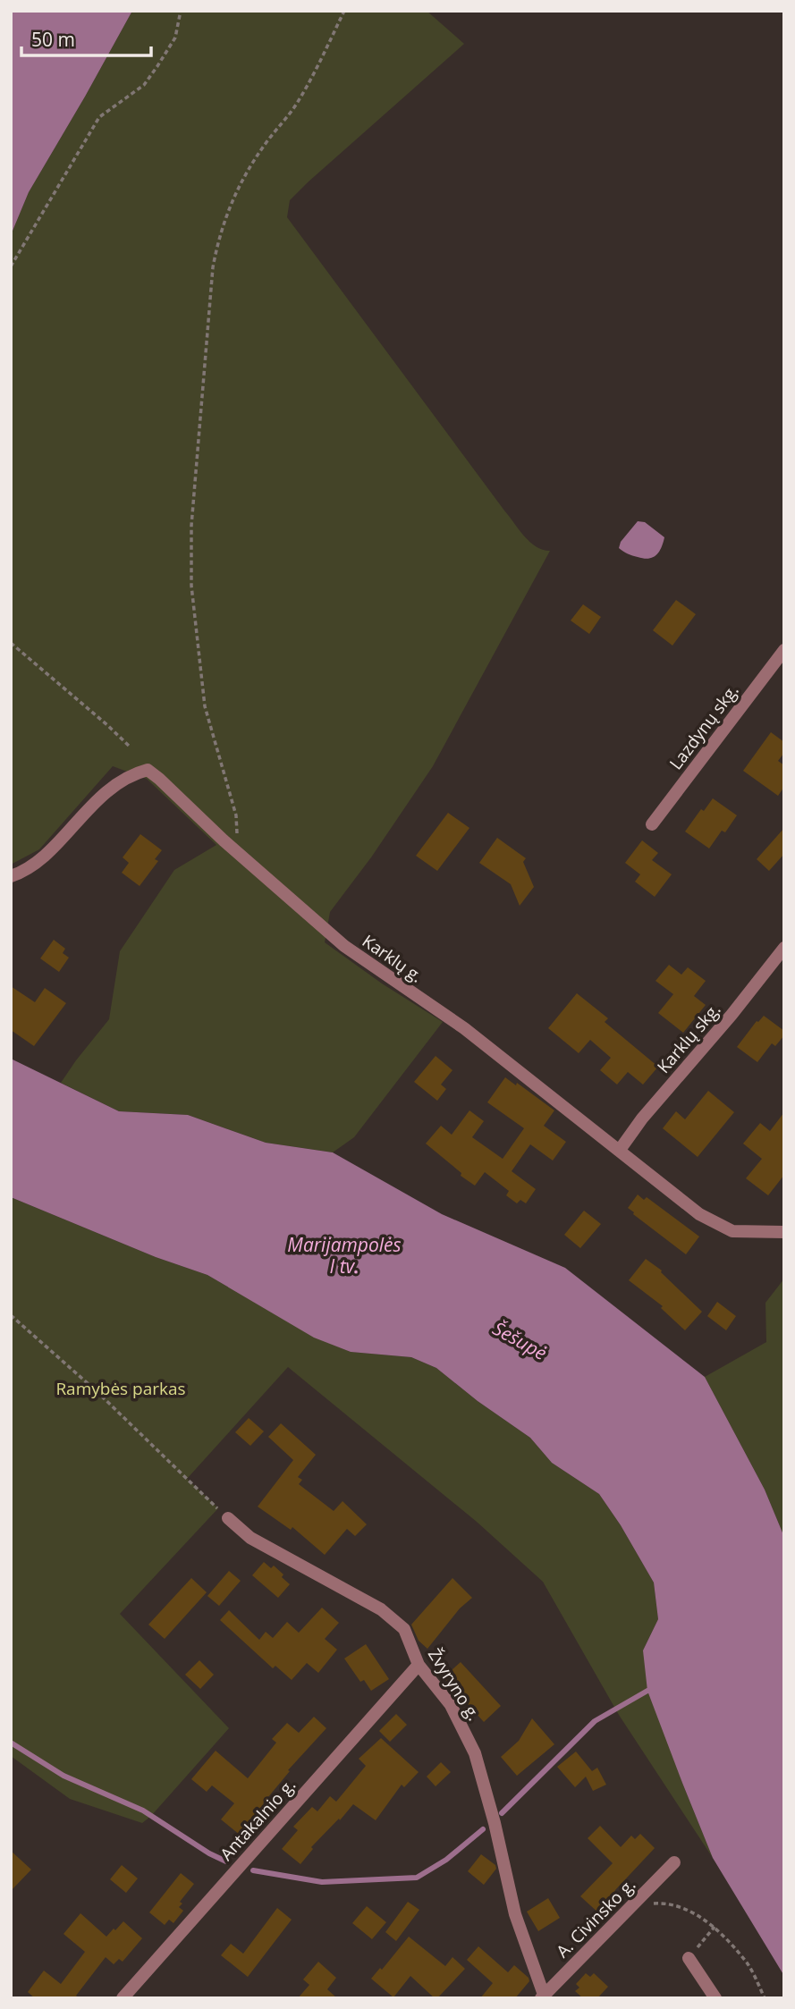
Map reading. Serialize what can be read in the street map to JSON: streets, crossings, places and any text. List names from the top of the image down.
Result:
{
  "streets": {
    "street": [
      "Lazdynų skg.",
      "Karklų g.",
      "Karklų skg.",
      "Žvyryno g.",
      "Antakalnio g.",
      "A. Civinsko g."
    ]
  },
  "crossings": [
    ["Karklų g.", "Karklų skg."],
    ["Žvyryno g.", "Antakalnio g."],
    ["Žvyryno g.", "A. Civinsko g."]
  ],
  "water": ["Marijampolės I tv.", "Šešupė"],
  "parks": ["Ramybės parkas"],
  "scale_bar": "50 m"
}
